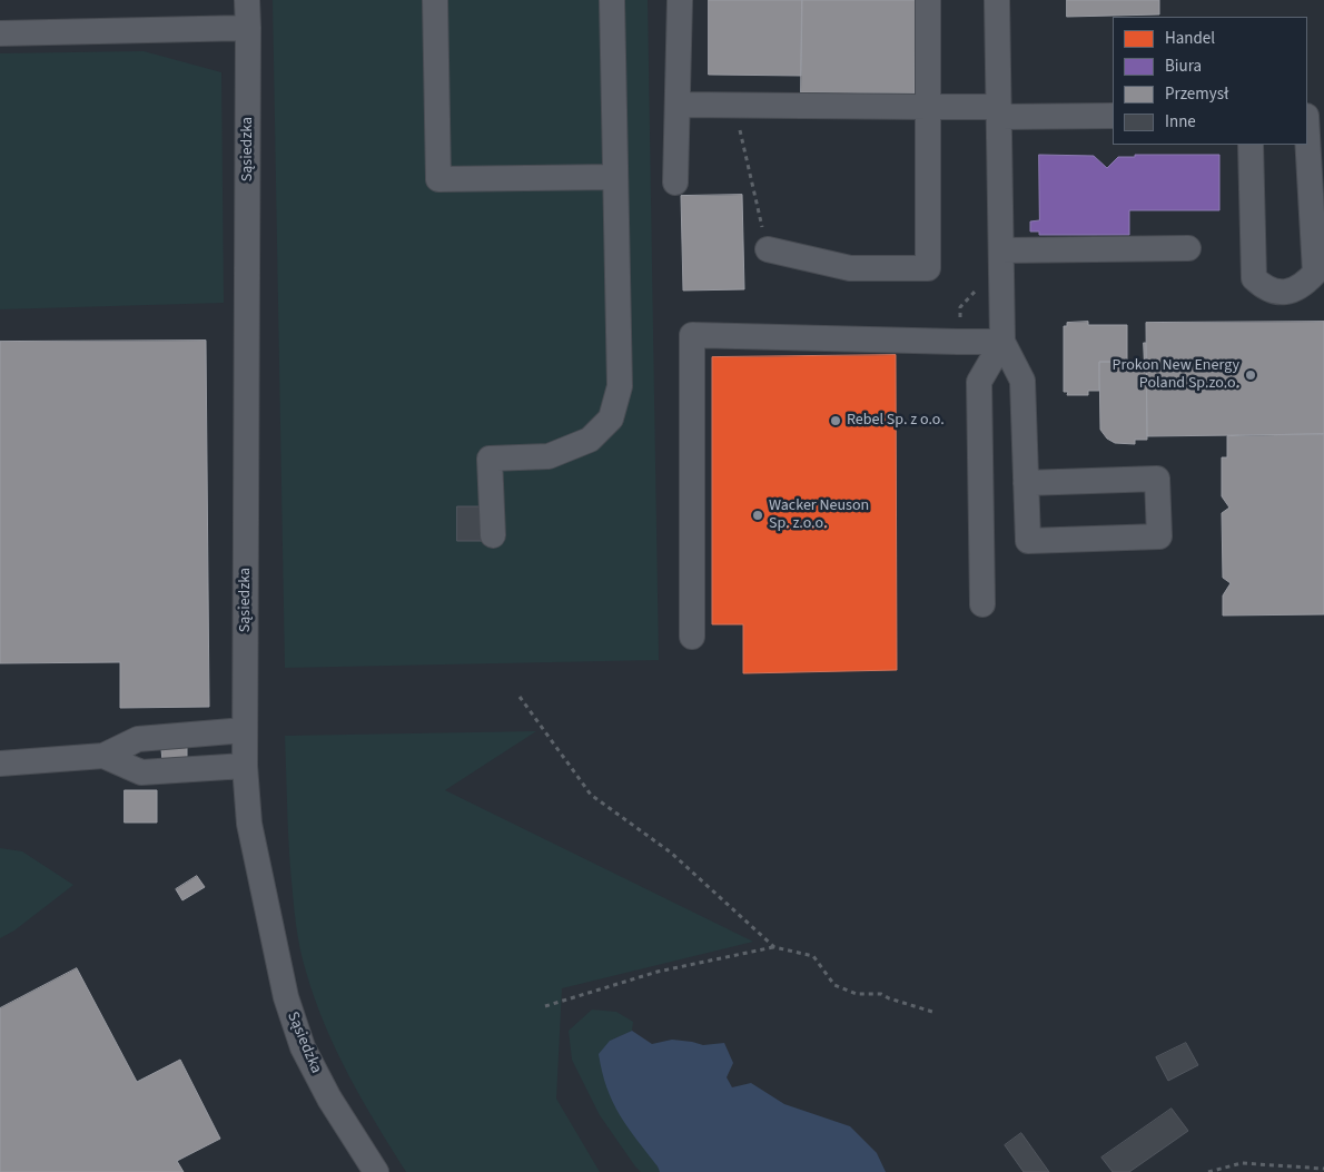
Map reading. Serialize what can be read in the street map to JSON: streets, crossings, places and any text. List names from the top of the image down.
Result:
{
  "streets": {
    "street": ["Sąsiedzka"]
  },
  "places": ["Prokon New Energy Poland Sp.zo.o.", "Rebel Sp. z o.o.", "Wacker Neuson Sp. z.o.o."],
  "legend": [
    "Handel",
    "Biura",
    "Przemysł",
    "Inne"
  ]
}
